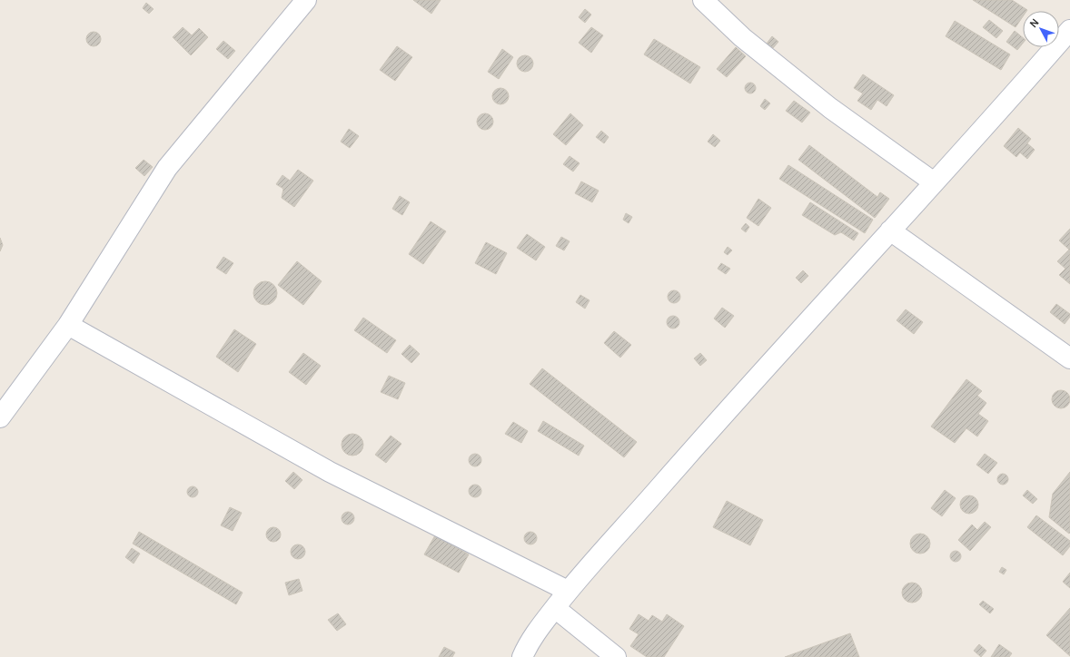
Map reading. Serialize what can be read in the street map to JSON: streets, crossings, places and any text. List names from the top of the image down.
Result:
{
  "north": "top left"
}
